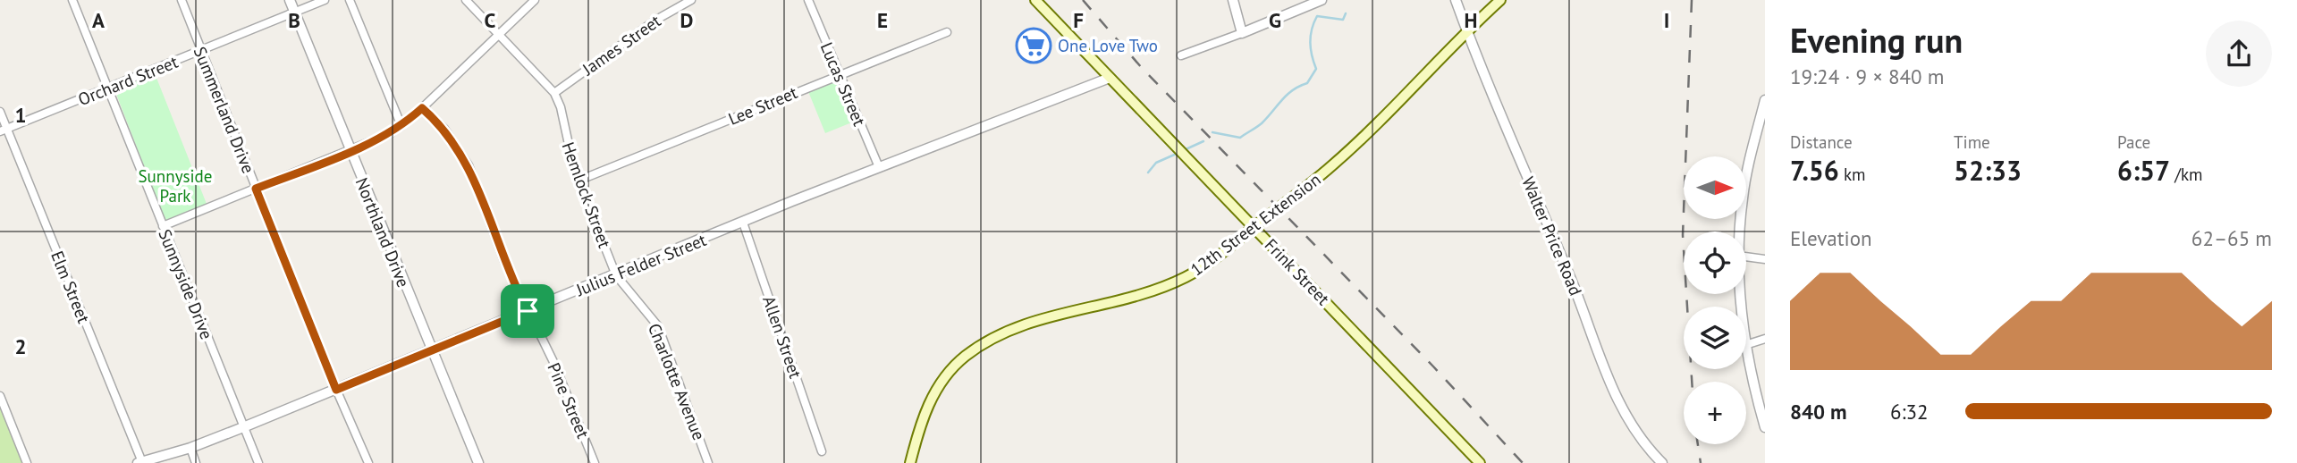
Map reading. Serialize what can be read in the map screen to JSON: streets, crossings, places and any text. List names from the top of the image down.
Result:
{
  "streets": {
    "main road": ["12th Street Extension", "Frink Street"],
    "street": [
      "James Street",
      "Orchard Street",
      "Lucas Street",
      "Lee Street",
      "Summerland Drive",
      "Hemlock Street",
      "Northland Drive",
      "Walter Price Road",
      "Julius Felder Street",
      "Sunnyside Drive",
      "Elm Street",
      "Allen Street",
      "Charlotte Avenue",
      "Pine Street"
    ]
  },
  "crossings": [
    ["James Street", "Hemlock Street"],
    ["Orchard Street", "Summerland Drive"],
    ["Orchard Street", "Northland Drive"],
    ["Orchard Street", "Sunnyside Drive"],
    ["Orchard Street", "Elm Street"],
    ["Lucas Street", "Lee Street"],
    ["Lucas Street", "Julius Felder Street"],
    ["Lee Street", "Hemlock Street"],
    ["Summerland Drive", "Julius Felder Street"],
    ["Hemlock Street", "Julius Felder Street"],
    ["Hemlock Street", "Charlotte Avenue"],
    ["12th Street Extension", "Walter Price Road"],
    ["12th Street Extension", "Frink Street"],
    ["Northland Drive", "Julius Felder Street"],
    ["Julius Felder Street", "Frink Street"],
    ["Julius Felder Street", "Sunnyside Drive"],
    ["Julius Felder Street", "Elm Street"],
    ["Julius Felder Street", "Allen Street"],
    ["Julius Felder Street", "Charlotte Avenue"],
    ["Julius Felder Street", "Pine Street"]
  ],
  "parks": ["Sunnyside Park"],
  "places": {
    "supermarket": ["One Love Two"]
  },
  "north": "right",
  "page": {
    "heading": ["Evening run", "19:24 · 9 × 840 m"],
    "stats": [
      ["Distance", "7.56 km"],
      ["Time", "52:33"],
      ["Pace", "6:57 /km"]
    ],
    "map_buttons": "+",
    "chart": ["Elevation", "62–65 m"],
    "list": [
      {
        "name": "840 m",
        "note": "6:32"
      }
    ]
  },
  "grid": {
    "columns": [
      "A",
      "B",
      "C",
      "D",
      "E",
      "F",
      "G",
      "H",
      "I"
    ],
    "rows": ["1", "2"]
  }
}
